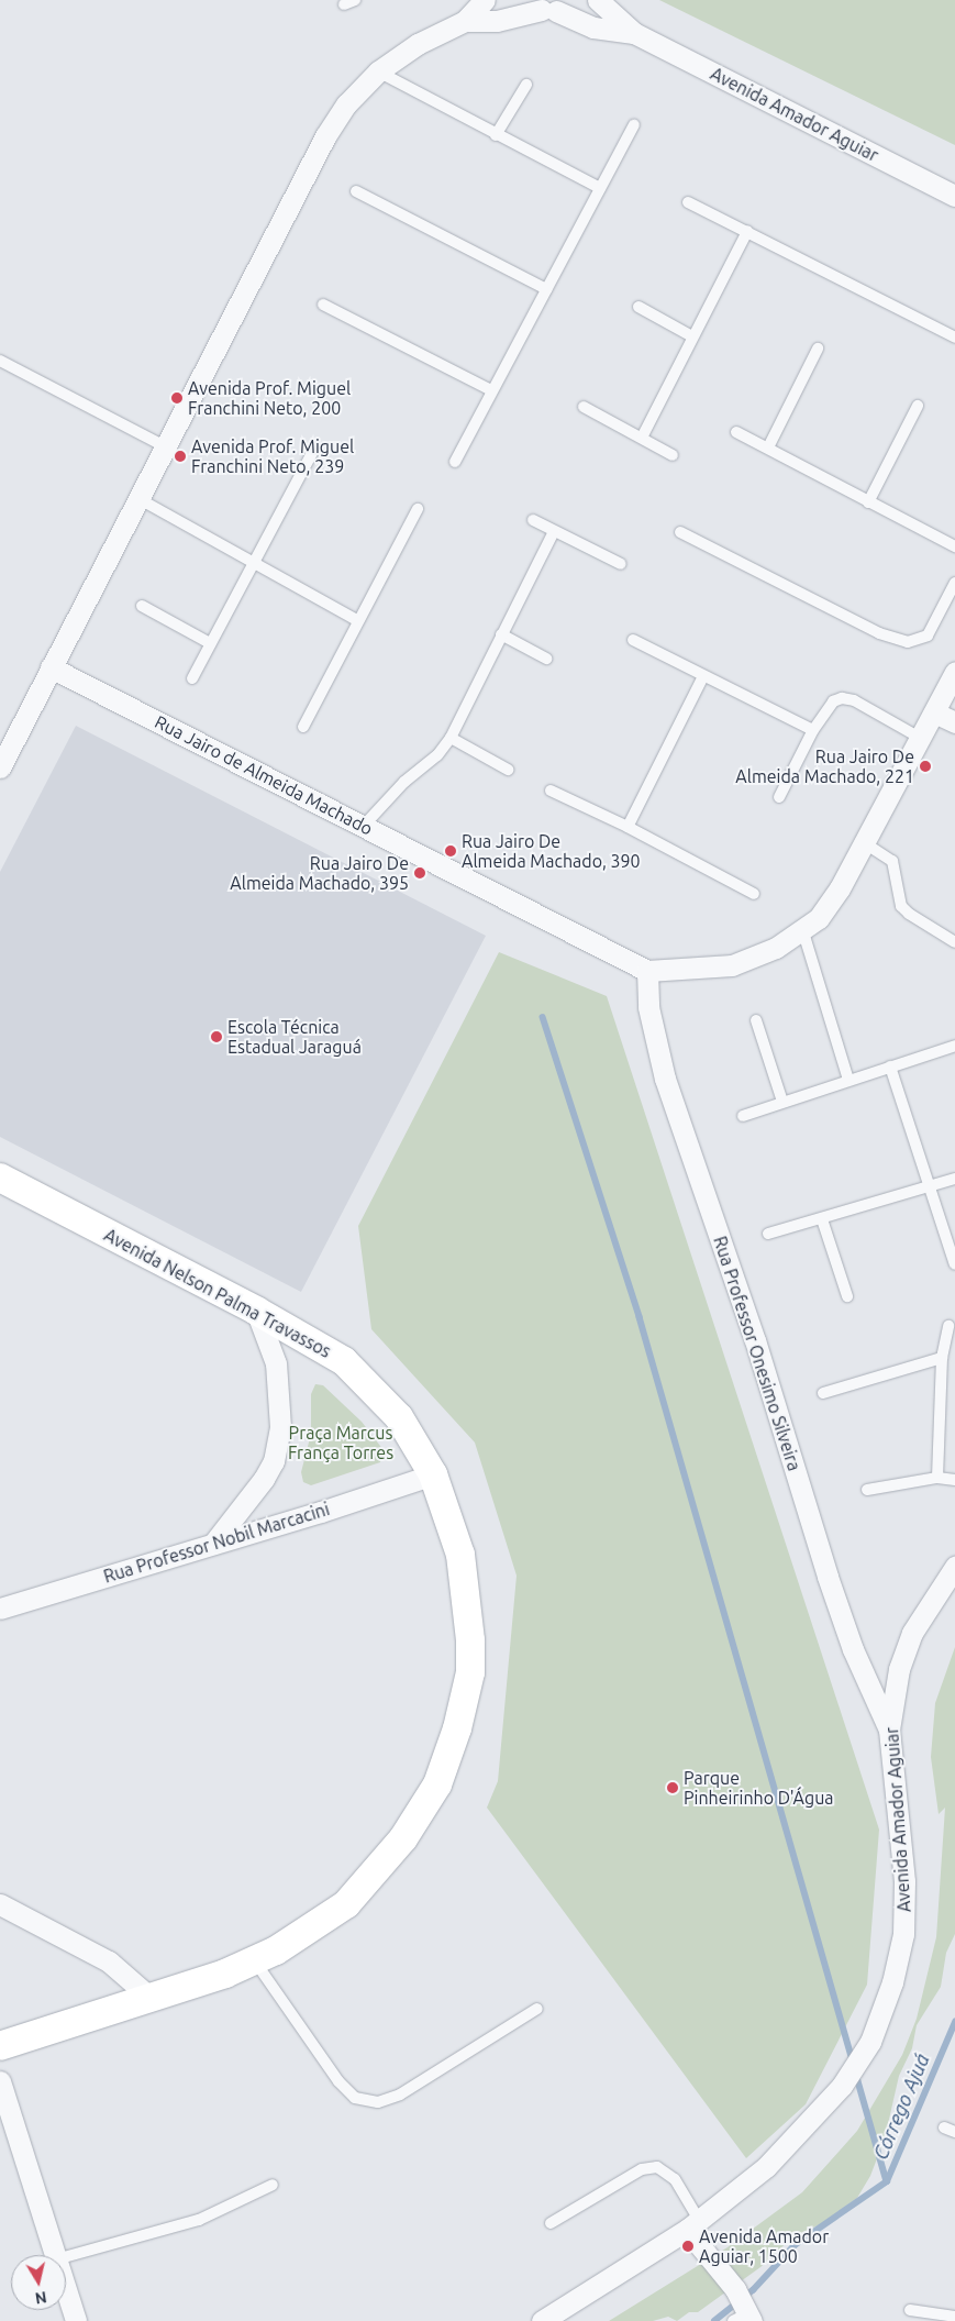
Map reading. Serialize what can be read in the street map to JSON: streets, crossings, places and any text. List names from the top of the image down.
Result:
{
  "streets": {
    "street": [
      "Avenida Amador Aguiar",
      "Rua Jairo de Almeida Machado",
      "Avenida Nelson Palma Travassos",
      "Rua Professor Onesimo Silveira",
      "Rua Professor Nobil Marcacini"
    ]
  },
  "crossings": [
    ["Avenida Amador Aguiar", "Rua Professor Onesimo Silveira"],
    ["Rua Jairo de Almeida Machado", "Rua Professor Onesimo Silveira"],
    ["Avenida Nelson Palma Travassos", "Rua Professor Nobil Marcacini"]
  ],
  "water": ["Córrego Ajuá"],
  "parks": ["Praça Marcus França Torres"],
  "places": [
    "Avenida Prof. Miguel Franchini Neto, 200",
    "Avenida Prof. Miguel Franchini Neto, 239",
    "Rua Jairo De Almeida Machado, 221",
    "Rua Jairo De Almeida Machado, 390",
    "Rua Jairo De Almeida Machado, 395",
    "Escola Técnica Estadual Jaraguá",
    "Parque Pinheirinho D'Água",
    "Avenida Amador Aguiar, 1500"
  ],
  "north": "bottom"
}
